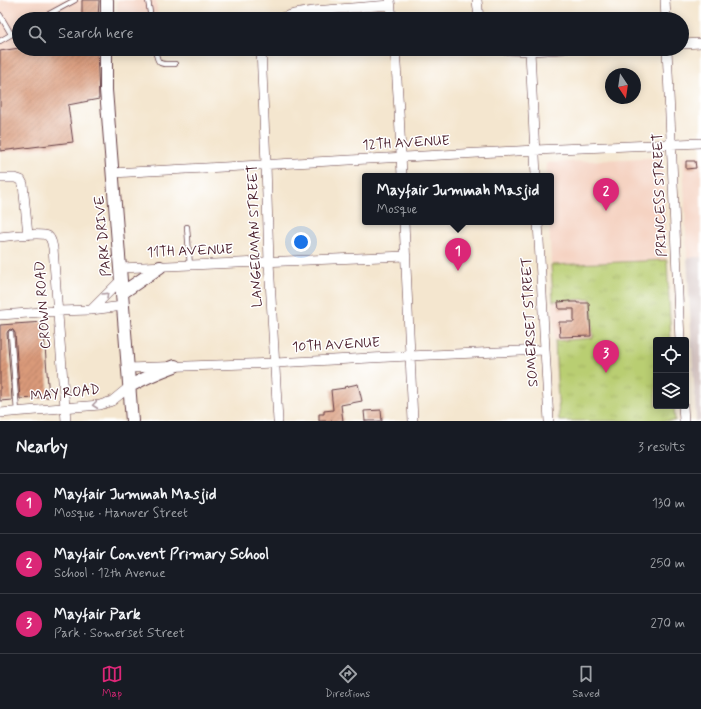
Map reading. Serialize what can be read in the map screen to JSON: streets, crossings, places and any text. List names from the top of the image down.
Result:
{
  "streets": {
    "street": [
      "12TH AVENUE",
      "PRINCESS STREET",
      "PARK DRIVE",
      "LANGERMAN STREET",
      "11TH AVENUE",
      "CROWN ROAD",
      "SOMERSET STREET",
      "10TH AVENUE",
      "MAY ROAD"
    ]
  },
  "crossings": [
    ["12TH AVENUE", "PRINCESS STREET"],
    ["12TH AVENUE", "PARK DRIVE"],
    ["12TH AVENUE", "LANGERMAN STREET"],
    ["PARK DRIVE", "11TH AVENUE"],
    ["PARK DRIVE", "10TH AVENUE"],
    ["PARK DRIVE", "MAY ROAD"],
    ["LANGERMAN STREET", "11TH AVENUE"],
    ["LANGERMAN STREET", "10TH AVENUE"],
    ["CROWN ROAD", "MAY ROAD"],
    ["SOMERSET STREET", "10TH AVENUE"]
  ],
  "one_way": ["MAY ROAD"],
  "north": "bottom",
  "page": {
    "search": "Search here",
    "popup": ["Mayfair Jummah Masjid", "Mosque"],
    "pins": ["2", "1", "3"],
    "heading": ["Nearby", "3 results"],
    "list": [
      {
        "mark": "1",
        "name": "Mayfair Jummah Masjid",
        "note": "Mosque · Hanover Street",
        "value": "130 m"
      },
      {
        "mark": "2",
        "name": "Mayfair Convent Primary School",
        "note": "School · 12th Avenue",
        "value": "250 m"
      },
      {
        "mark": "3",
        "name": "Mayfair Park",
        "note": "Park · Somerset Street",
        "value": "270 m"
      }
    ],
    "nav": ["Map", "Directions", "Saved"]
  }
}
